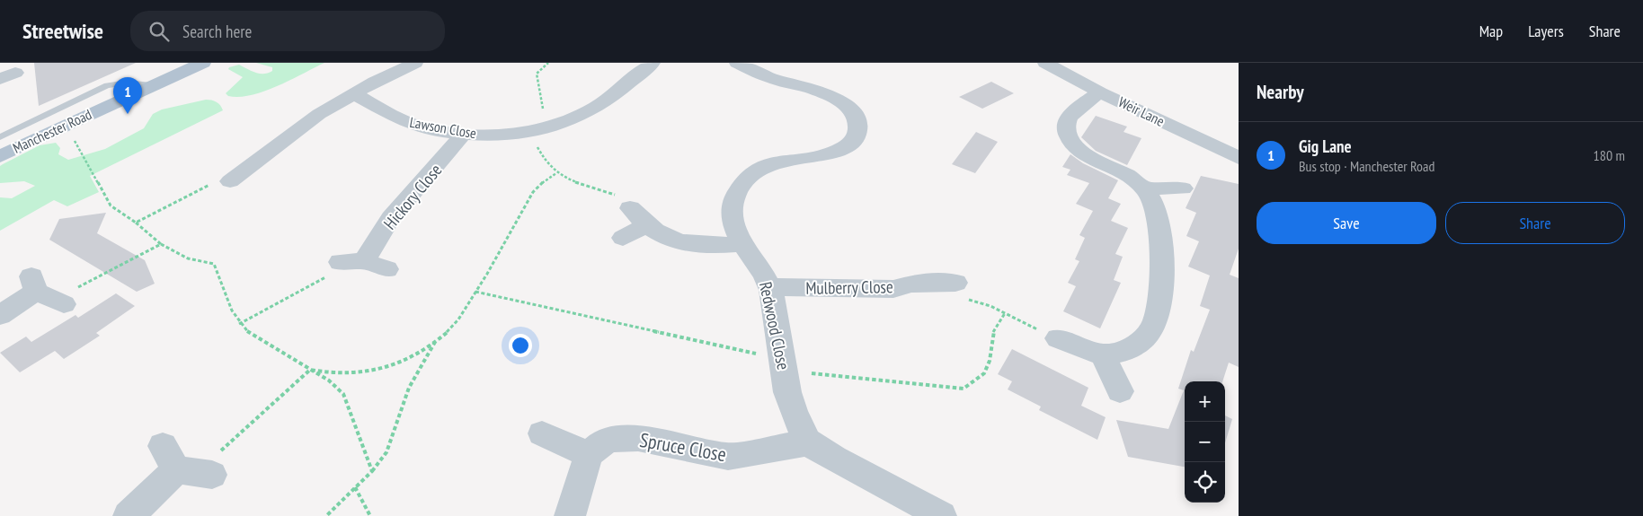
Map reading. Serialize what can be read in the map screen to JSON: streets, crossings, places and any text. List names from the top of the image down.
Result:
{
  "streets": {
    "main road": ["Manchester Road"],
    "street": [
      "Weir Lane",
      "Lawson Close",
      "Hickory Close",
      "Mulberry Close",
      "Redwood Close",
      "Spruce Close"
    ]
  },
  "crossings": [
    ["Lawson Close", "Hickory Close"],
    ["Mulberry Close", "Redwood Close"],
    ["Redwood Close", "Spruce Close"]
  ],
  "page": {
    "header": "Streetwise",
    "search": "Search here",
    "nav": ["Map", "Layers", "Share"],
    "heading": "Nearby",
    "pins": "1",
    "list": [
      {
        "mark": "1",
        "name": "Gig Lane",
        "note": "Bus stop · Manchester Road",
        "value": "180 m"
      }
    ],
    "buttons": ["Save", "Share"],
    "map_buttons": ["+", "−"]
  }
}
